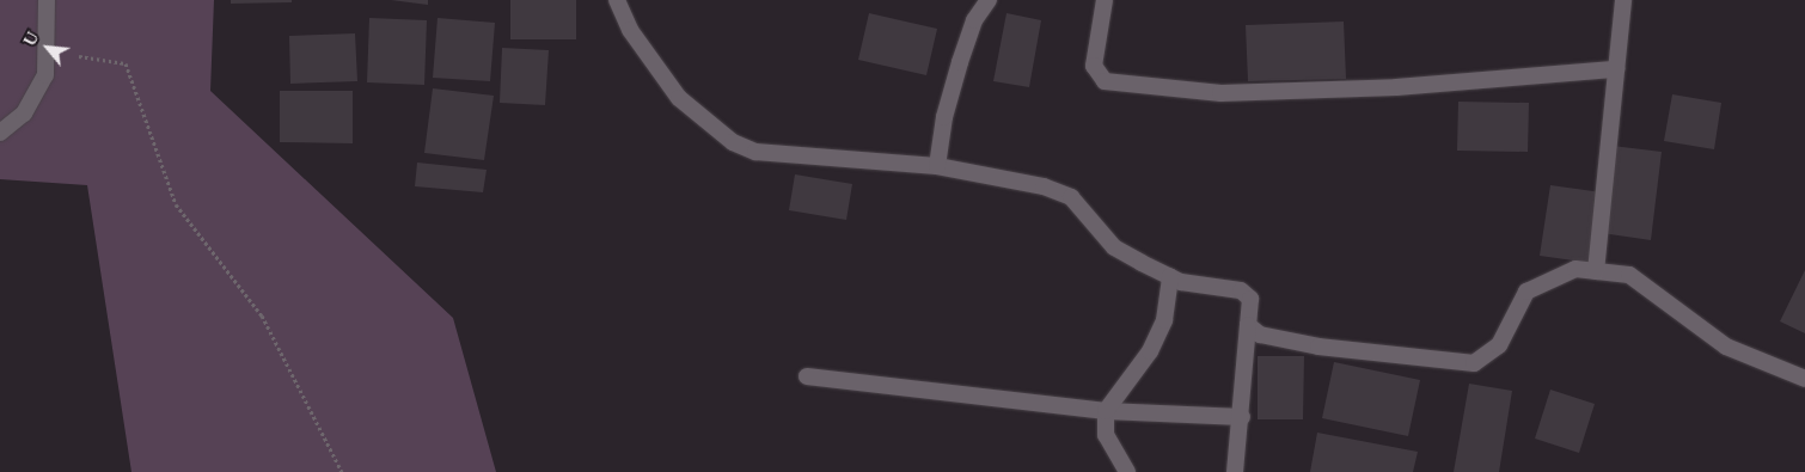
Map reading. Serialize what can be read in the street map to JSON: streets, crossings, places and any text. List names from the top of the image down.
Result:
{
  "north": "top left"
}
